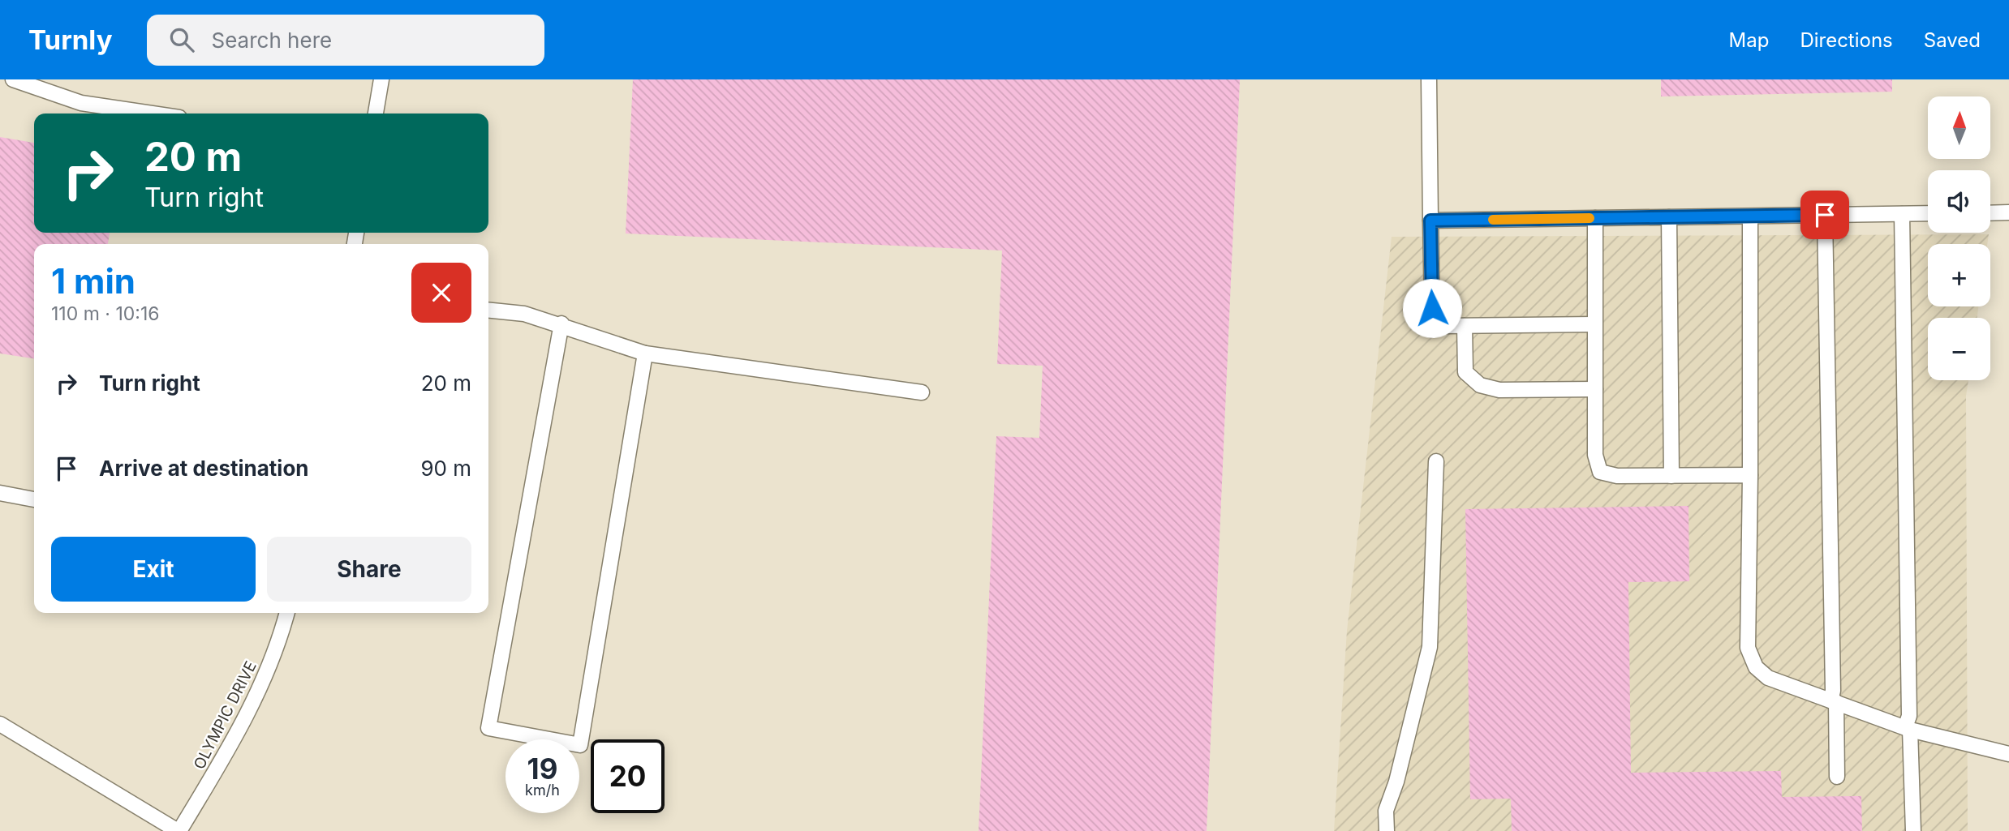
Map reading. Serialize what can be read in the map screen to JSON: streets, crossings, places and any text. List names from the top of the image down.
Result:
{
  "streets": {
    "lane": ["OLYMPIC DRIVE"]
  },
  "north": "top",
  "page": {
    "header": "Turnly",
    "search": "Search here",
    "nav": ["Map", "Directions", "Saved"],
    "map_buttons": ["+", "−"],
    "turn": ["20 m", "Turn right"],
    "heading": ["1 min", "110 m · 10:16"],
    "list": [
      {
        "name": "Turn right",
        "value": "20 m"
      },
      {
        "name": "Arrive at destination",
        "value": "90 m"
      }
    ],
    "buttons": ["Exit", "Share"],
    "speed": "19 km/h",
    "limit": "20"
  }
}
